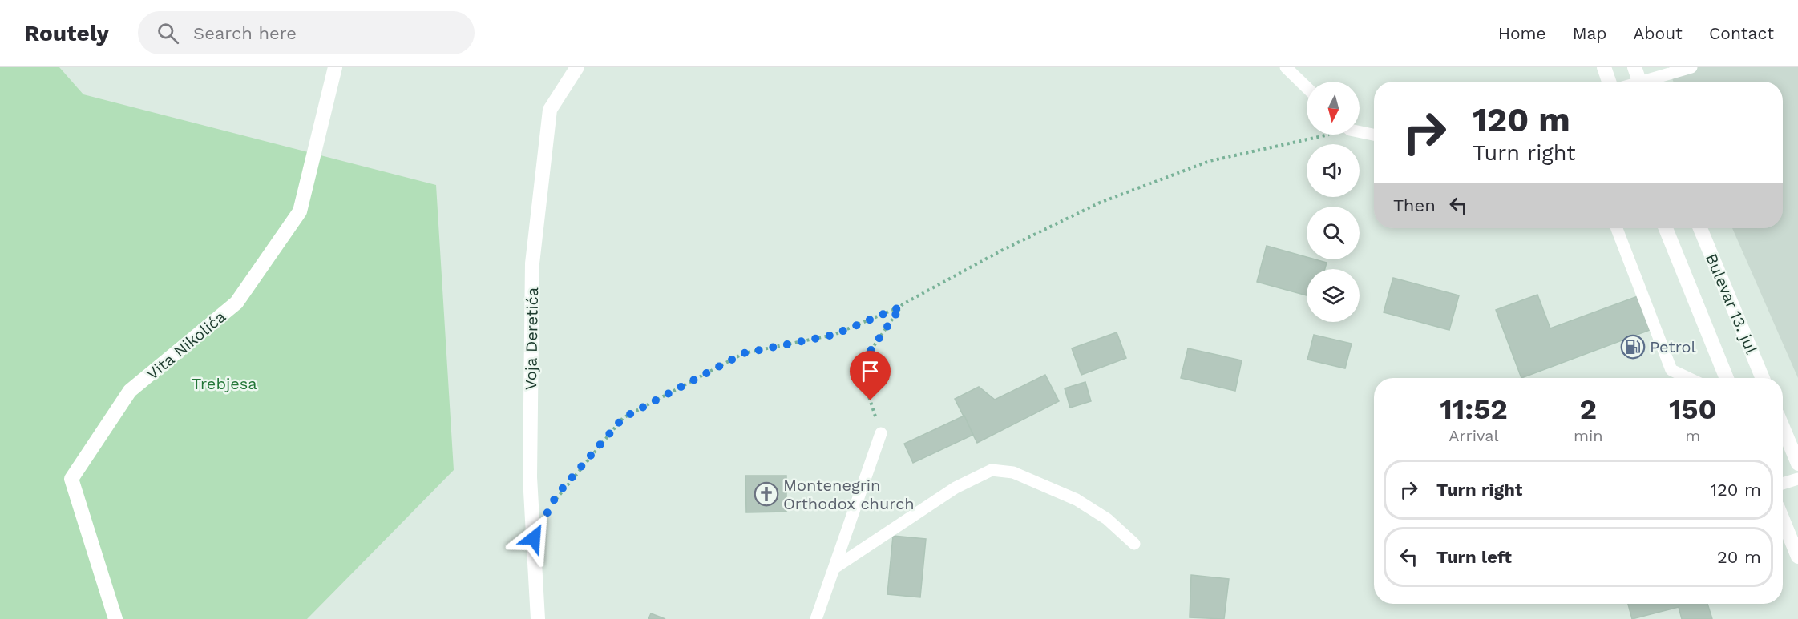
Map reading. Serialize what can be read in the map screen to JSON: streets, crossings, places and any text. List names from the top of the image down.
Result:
{
  "streets": {
    "street": ["Bulevar 13. jul", "Voja Deretića", "Vita Nikolića"]
  },
  "parks": ["Trebjesa"],
  "places": {
    "fuel station": ["Petrol"],
    "church": ["Montenegrin Orthodox church"]
  },
  "north": "bottom",
  "page": {
    "header": "Routely",
    "search": "Search here",
    "nav": [
      "Home",
      "Map",
      "About",
      "Contact"
    ],
    "turn": ["120 m", "Turn right"],
    "then": "Then",
    "eta": [
      "11:52",
      "Arrival",
      "2",
      "min",
      "150",
      "m"
    ],
    "list": [
      {
        "name": "Turn right",
        "value": "120 m"
      },
      {
        "name": "Turn left",
        "value": "20 m"
      }
    ]
  }
}
